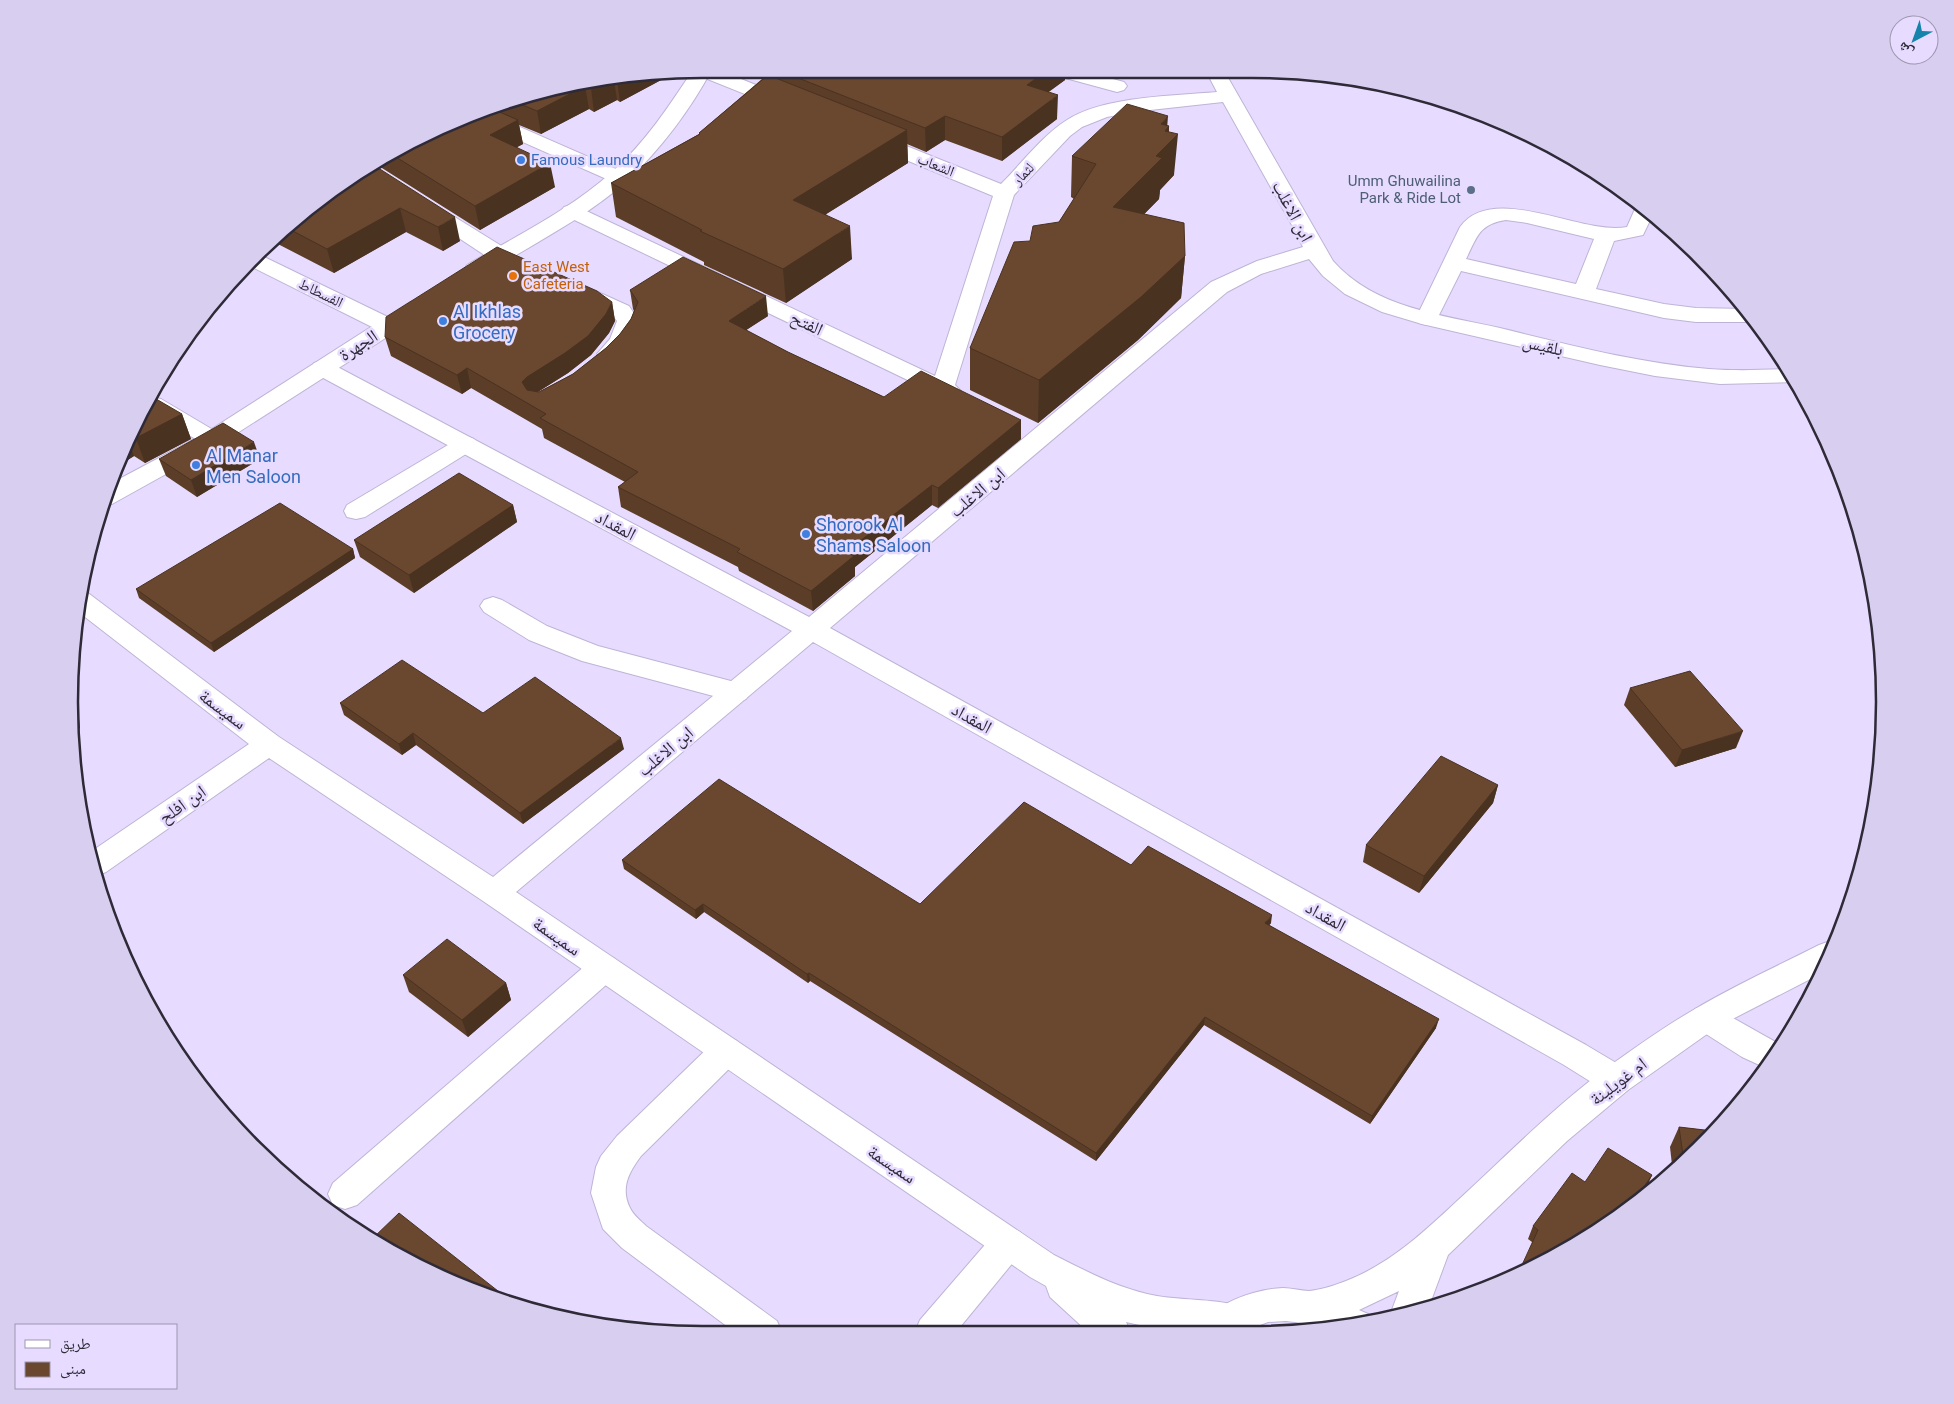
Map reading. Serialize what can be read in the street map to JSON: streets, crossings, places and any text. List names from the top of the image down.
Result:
{
  "streets": {
    "street": [
      "الشعاب",
      "لثمار",
      "ابن الاغلب",
      "الفسطاط",
      "الفتح",
      "الجهرة",
      "بلقيس",
      "المقداد",
      "سميسمة",
      "ابن افلح",
      "ام غويلينة"
    ]
  },
  "crossings": [
    ["الشعاب", "لثمار"],
    ["لثمار", "ابن الاغلب"],
    ["لثمار", "الفتح"],
    ["ابن الاغلب", "بلقيس"],
    ["ابن الاغلب", "المقداد"],
    ["ابن الاغلب", "سميسمة"],
    ["الفسطاط", "الجهرة"],
    ["الجهرة", "المقداد"],
    ["المقداد", "ام غويلينة"],
    ["سميسمة", "ابن افلح"]
  ],
  "places": [
    "Famous Laundry",
    "Umm Ghuwailina Park & Ride Lot",
    "East West Cafeteria",
    "Al Ikhlas Grocery",
    "Al Manar Men Saloon",
    "Shorook Al Shams Saloon"
  ],
  "legend": ["طريق", "مبنى"],
  "north": "bottom left"
}
